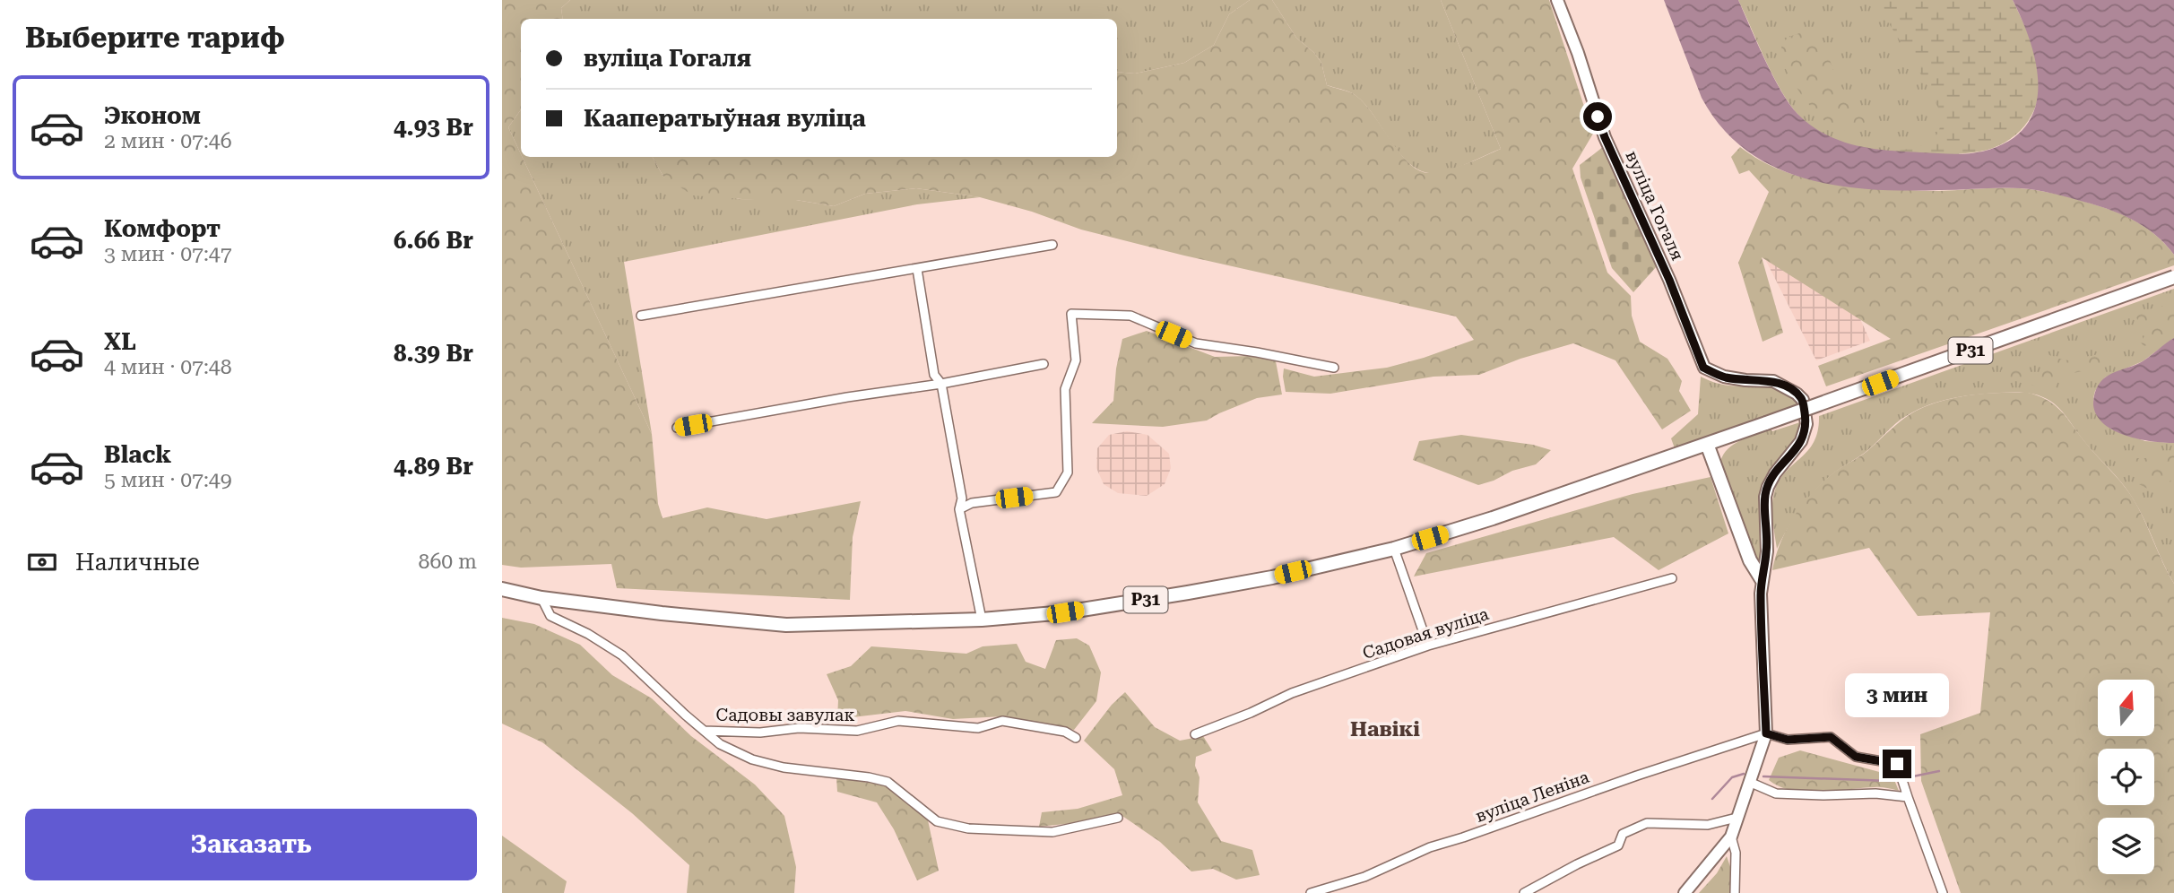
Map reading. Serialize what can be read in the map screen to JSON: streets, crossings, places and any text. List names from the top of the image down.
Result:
{
  "streets": {
    "main road": ["Р31"],
    "street": [
      "вуліца Гогаля",
      "Садовая вуліца",
      "Садовы завулак",
      "вуліца Леніна"
    ]
  },
  "districts": ["Навікі"],
  "north": "top",
  "page": {
    "heading": "Выберите тариф",
    "banner": ["вуліца Гогаля", "Кааператыўная вуліца"],
    "list": [
      {
        "name": "Эконом",
        "note": "2 мин · 07:46",
        "value": "4.93 Br"
      },
      {
        "name": "Комфорт",
        "note": "3 мин · 07:47",
        "value": "6.66 Br"
      },
      {
        "name": "XL",
        "note": "4 мин · 07:48",
        "value": "8.39 Br"
      },
      {
        "name": "Black",
        "note": "5 мин · 07:49",
        "value": "4.89 Br"
      }
    ],
    "pay": ["Наличные", "860 m"],
    "bubble": "3 мин",
    "buttons": "Заказать"
  }
}
